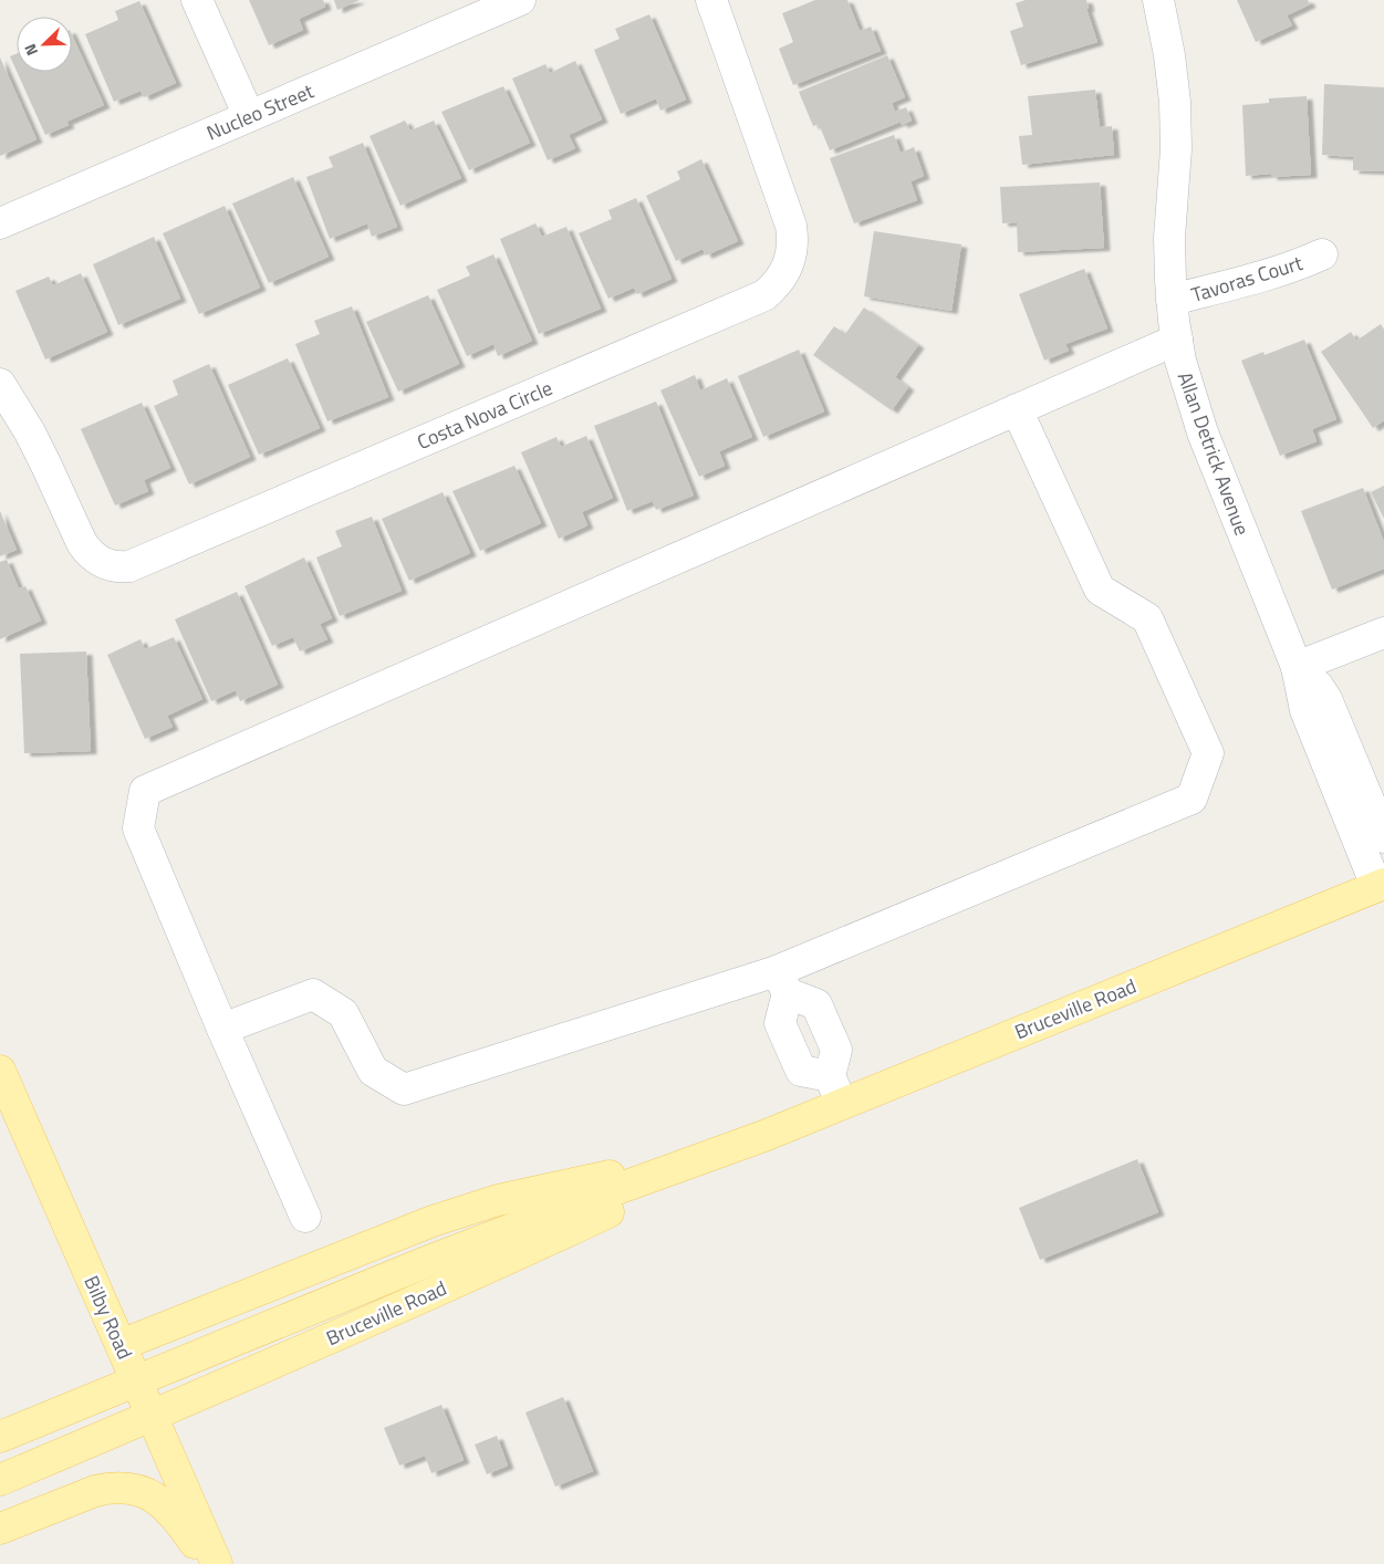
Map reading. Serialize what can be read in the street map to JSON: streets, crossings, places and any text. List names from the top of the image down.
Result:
{
  "streets": {
    "main road": ["Bruceville Road", "Bilby Road"],
    "street": [
      "Nucleo Street",
      "Tavoras Court",
      "Costa Nova Circle",
      "Allan Detrick Avenue"
    ]
  },
  "crossings": [
    ["Tavoras Court", "Allan Detrick Avenue"],
    ["Allan Detrick Avenue", "Bruceville Road"],
    ["Bruceville Road", "Bilby Road"]
  ],
  "north": "bottom left"
}
